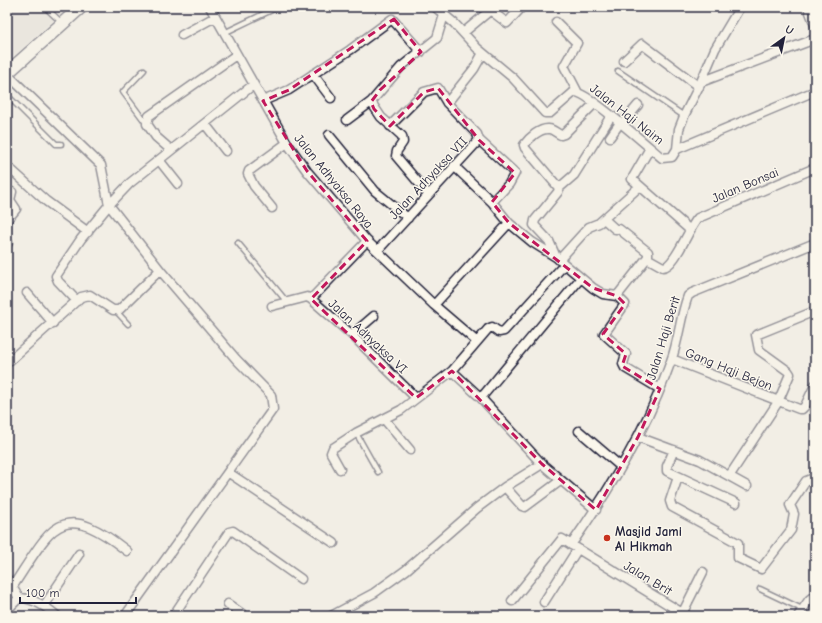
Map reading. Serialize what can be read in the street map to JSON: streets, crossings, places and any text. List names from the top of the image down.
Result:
{
  "streets": {
    "street": [
      "Jalan Haji Naim",
      "Jalan Adhyaksa VII",
      "Jalan Adhyaksa Raya",
      "Jalan Bonsai",
      "Jalan Adhyaksa VI",
      "Jalan Haji Berit",
      "Gang Hqji Bejon",
      "Jalan Brit"
    ]
  },
  "crossings": [
    ["Jalan Adhyaksa VII", "Jalan Adhyaksa Raya"],
    ["Jalan Adhyaksa Raya", "Jalan Adhyaksa VI"],
    ["Jalan Haji Berit", "Gang Hqji Bejon"],
    ["Jalan Haji Berit", "Jalan Brit"]
  ],
  "places": ["Masjid Jami Al Hikmah"],
  "scale_bar": "100 m",
  "north": "top right"
}
